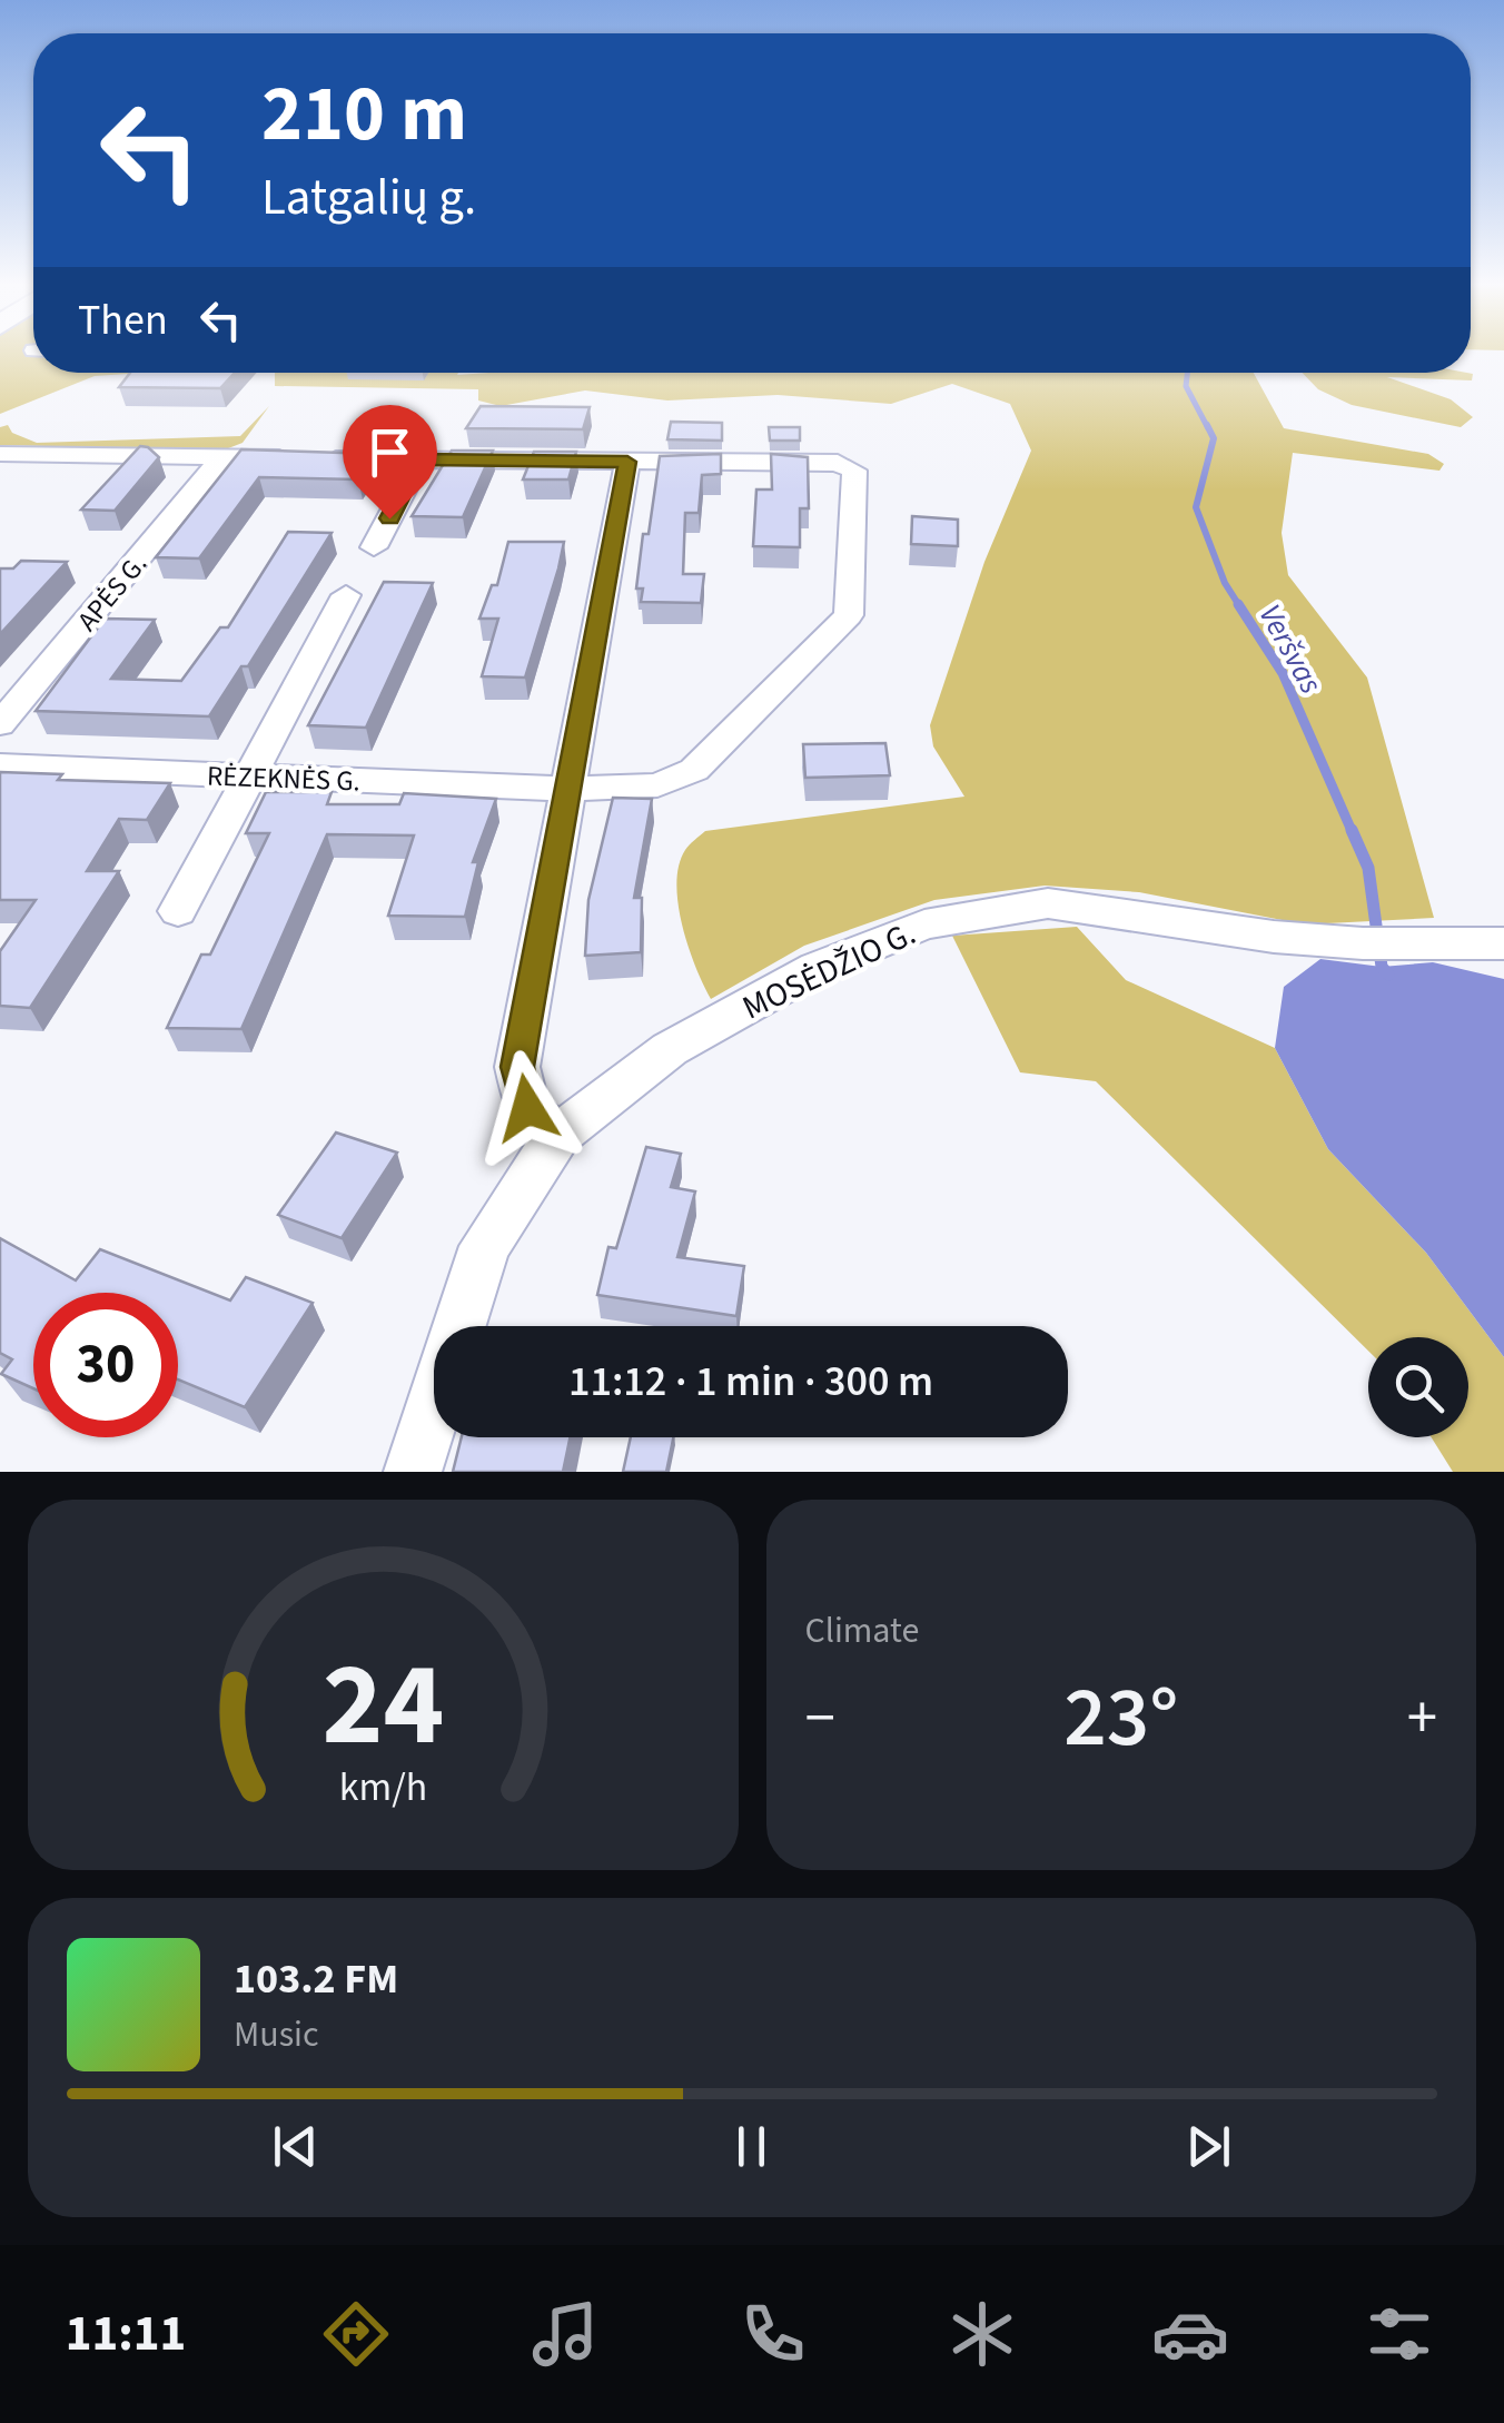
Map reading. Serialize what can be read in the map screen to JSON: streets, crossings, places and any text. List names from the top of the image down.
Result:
{
  "streets": {
    "street": ["APĖS G.", "RĖZEKNĖS G.", "MOSĖDŽIO G."]
  },
  "water": ["Veršvas"],
  "page": {
    "turn": ["210 m", "Latgalių g."],
    "then": "Then",
    "limit": "30",
    "trip": "11:12 · 1 min · 300 m",
    "tile": "Climate",
    "heat": ["−", "23°", "+"],
    "song": ["103.2 FM", "Music"],
    "tabs": "11:11",
    "gauge": ["24", "km/h"]
  }
}
